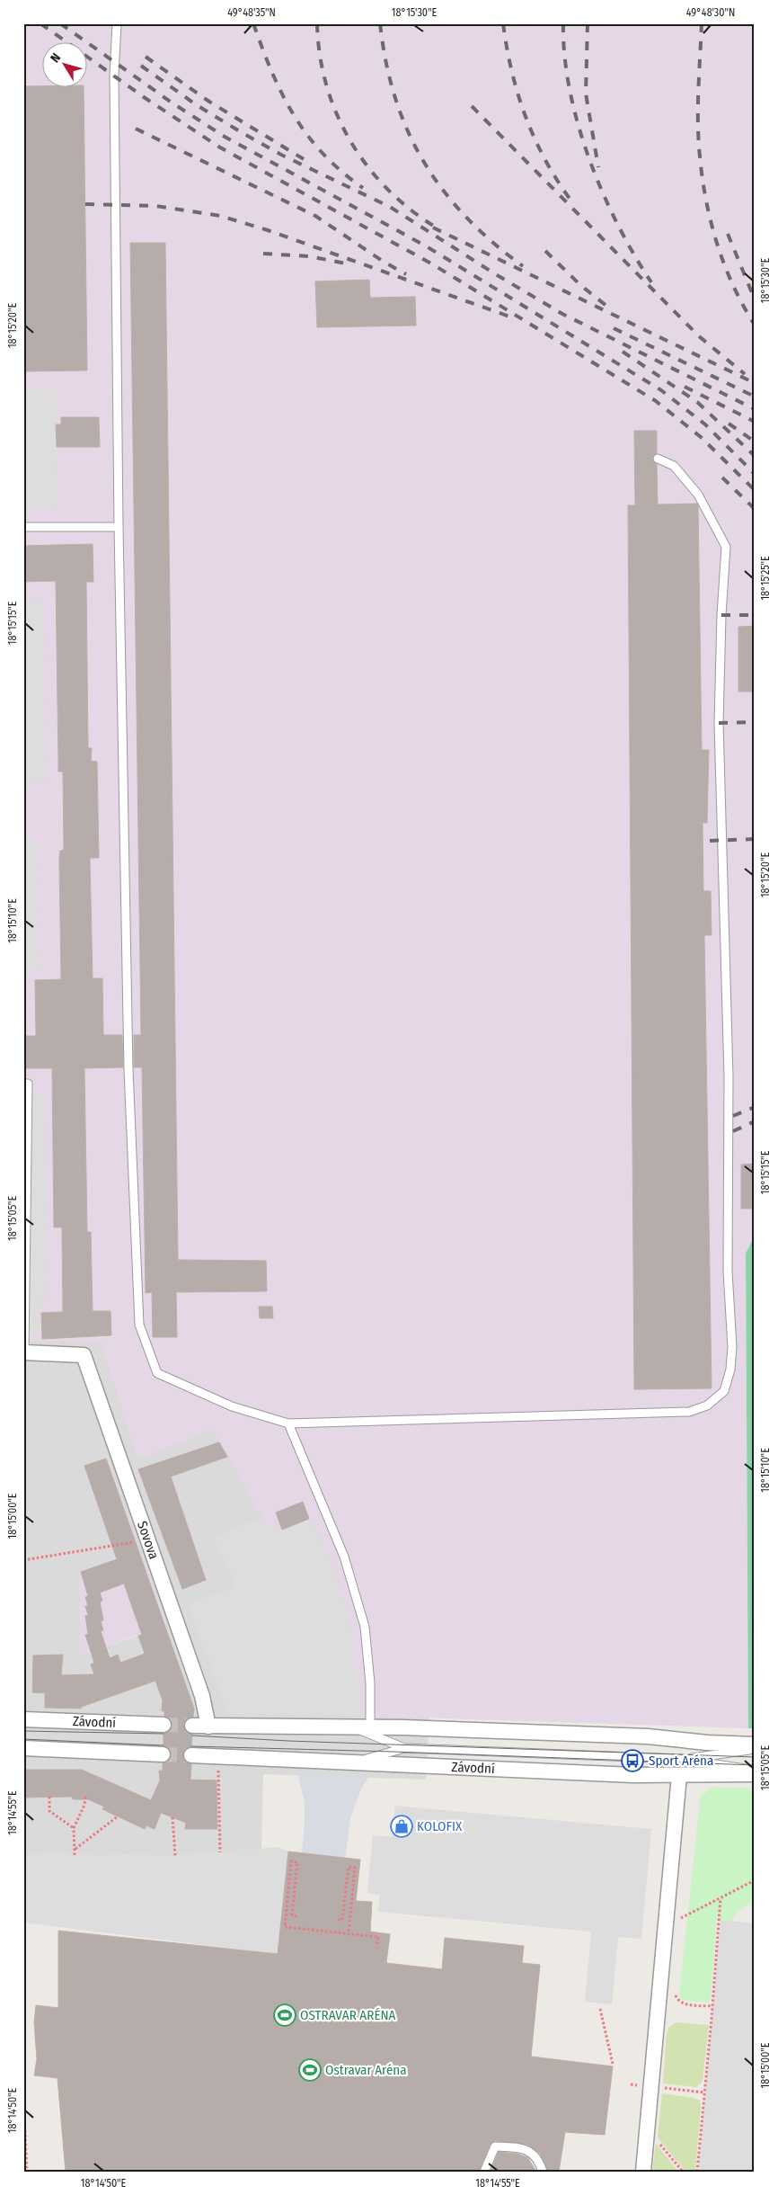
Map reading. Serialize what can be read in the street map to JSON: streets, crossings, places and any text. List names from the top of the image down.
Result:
{
  "streets": {
    "street": ["Sovova", "Závodní"]
  },
  "places": {
    "bus stop": ["Sport Aréna"],
    "shop": ["KOLOFIX"],
    "sports": ["OSTRAVAR ARÉNA", "Ostravar Aréna"]
  },
  "north": "top left",
  "coordinates": [
    "49°48'35\"N",
    "18°15'30\"E",
    "49°48'30\"N",
    "18°15'20\"E",
    "18°15'25\"E",
    "18°15'15\"E",
    "18°15'10\"E",
    "18°15'05\"E",
    "18°15'00\"E",
    "18°14'55\"E",
    "18°14'50\"E"
  ]
}
